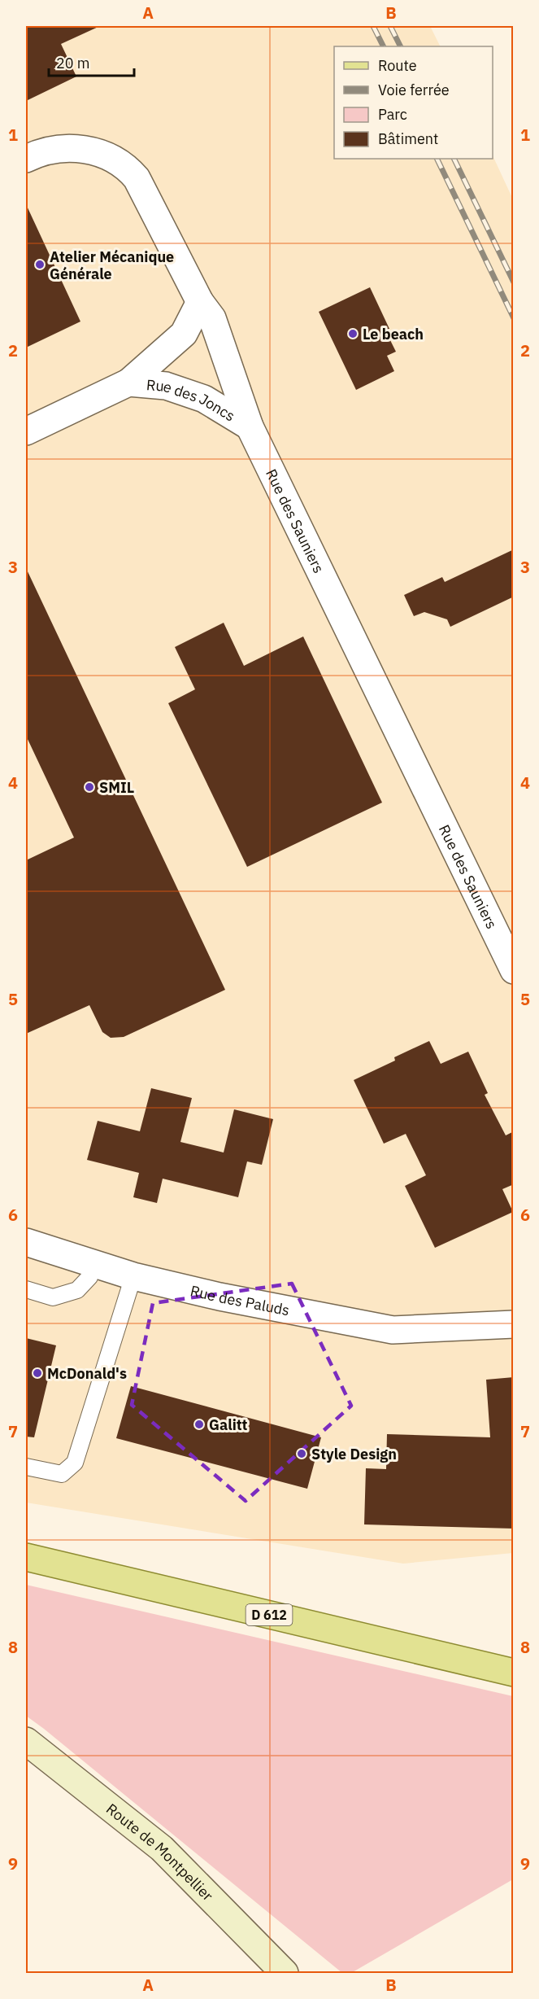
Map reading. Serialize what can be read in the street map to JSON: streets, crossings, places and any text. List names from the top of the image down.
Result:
{
  "streets": {
    "main road": ["D 612", "Route de Montpellier"],
    "street": ["Rue des Joncs", "Rue des Sauniers", "Rue des Paluds"]
  },
  "crossings": [
    ["Rue des Joncs", "Rue des Sauniers"]
  ],
  "places": [
    "Atelier Mécanique Générale",
    "Le beach",
    "SMIL",
    "McDonald's",
    "Galitt",
    "Style Design"
  ],
  "legend": [
    "Route",
    "Voie ferrée",
    "Parc",
    "Bâtiment"
  ],
  "scale_bar": "20 m",
  "grid": {
    "columns": ["A", "B"],
    "rows": [
      "1",
      "2",
      "3",
      "4",
      "5",
      "6",
      "7",
      "8",
      "9"
    ]
  }
}
